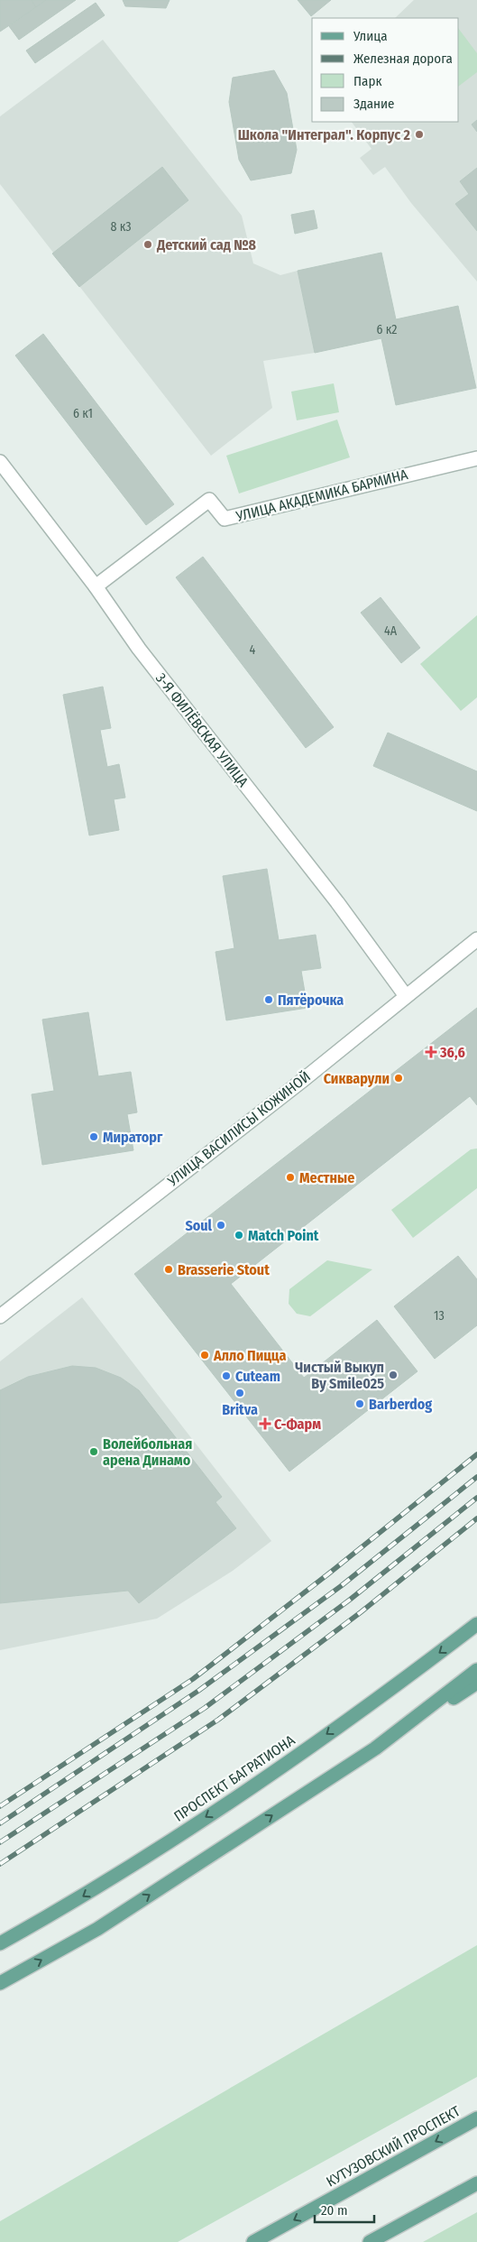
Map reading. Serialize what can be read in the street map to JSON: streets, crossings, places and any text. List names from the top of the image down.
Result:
{
  "streets": {
    "main road": ["ПРОСПЕКТ БАГРАТИОНА", "КУТУЗОВСКИЙ ПРОСПЕКТ"],
    "street": ["УЛИЦА АКАДЕМИКА БАРМИНА", "3-Я ФИЛЁВСКАЯ УЛИЦА", "УЛИЦА ВАСИЛИСЫ КОЖИНОЙ"]
  },
  "crossings": [
    ["УЛИЦА АКАДЕМИКА БАРМИНА", "3-Я ФИЛЁВСКАЯ УЛИЦА"],
    ["3-Я ФИЛЁВСКАЯ УЛИЦА", "УЛИЦА ВАСИЛИСЫ КОЖИНОЙ"]
  ],
  "places": {
    "other": [
      "Школа \"Интеграл\". Корпус 2",
      "Детский сад №8",
      "Пятёрочка",
      "Сикварули",
      "Мираторг",
      "Местные",
      "Soul",
      "Match Point",
      "Brasserie Stout",
      "Алло Пицца",
      "Чистый Выкуп By Smile025",
      "Cuteam",
      "Britva",
      "Barberdog",
      "Волейбольная арена Динамо"
    ],
    "health": ["36,6", "C-Фарм"]
  },
  "house_numbers": [
    "8 к3",
    "6 к2",
    "6 к1",
    "4А",
    "4",
    "13"
  ],
  "legend": [
    "Улица",
    "Железная дорога",
    "Парк",
    "Здание"
  ],
  "scale_bar": "20 m"
}
